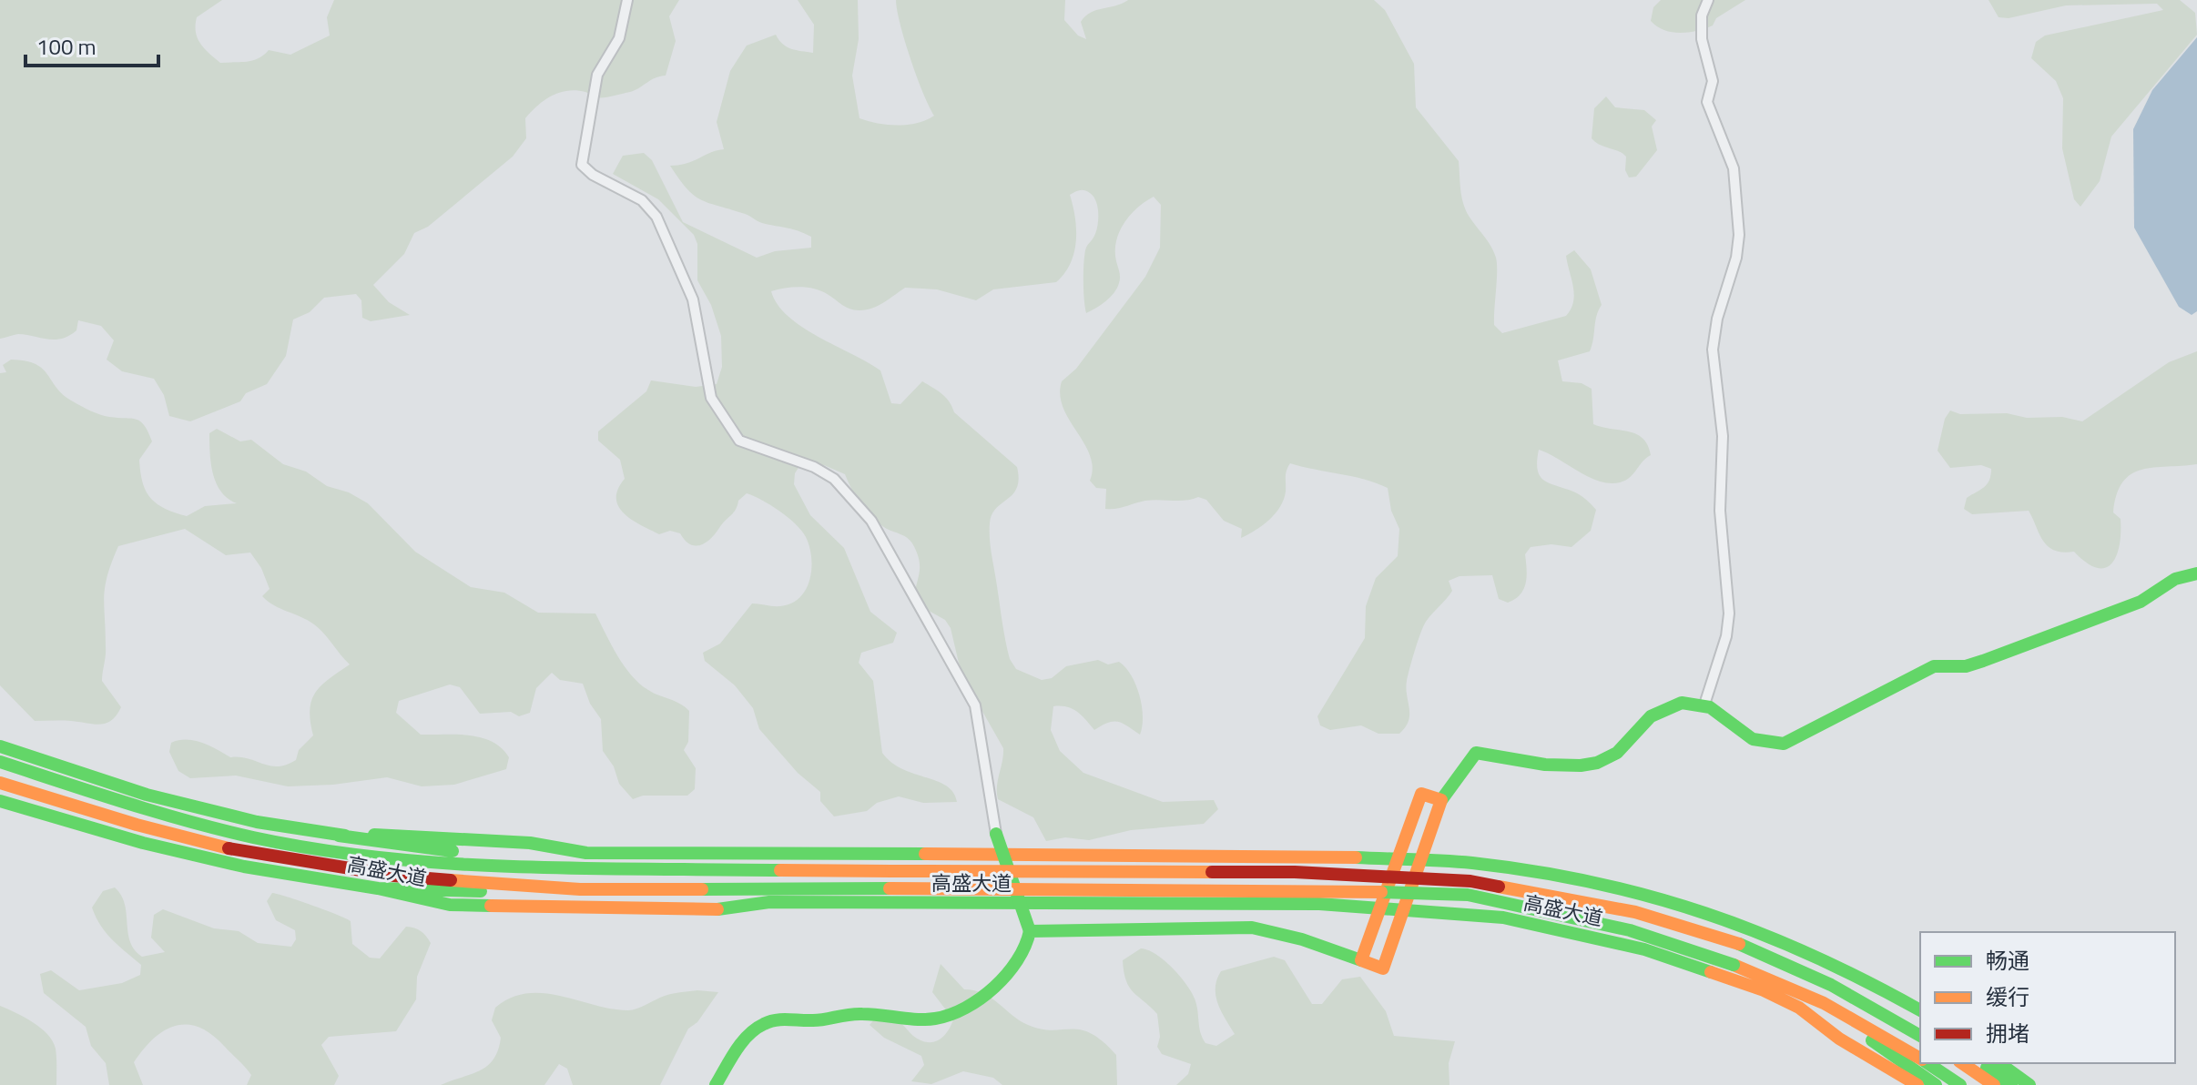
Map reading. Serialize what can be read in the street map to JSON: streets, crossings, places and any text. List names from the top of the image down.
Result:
{
  "streets": {
    "main road": ["高盛大道"]
  },
  "legend": ["畅通", "缓行", "拥堵"],
  "scale_bar": "100 m"
}
